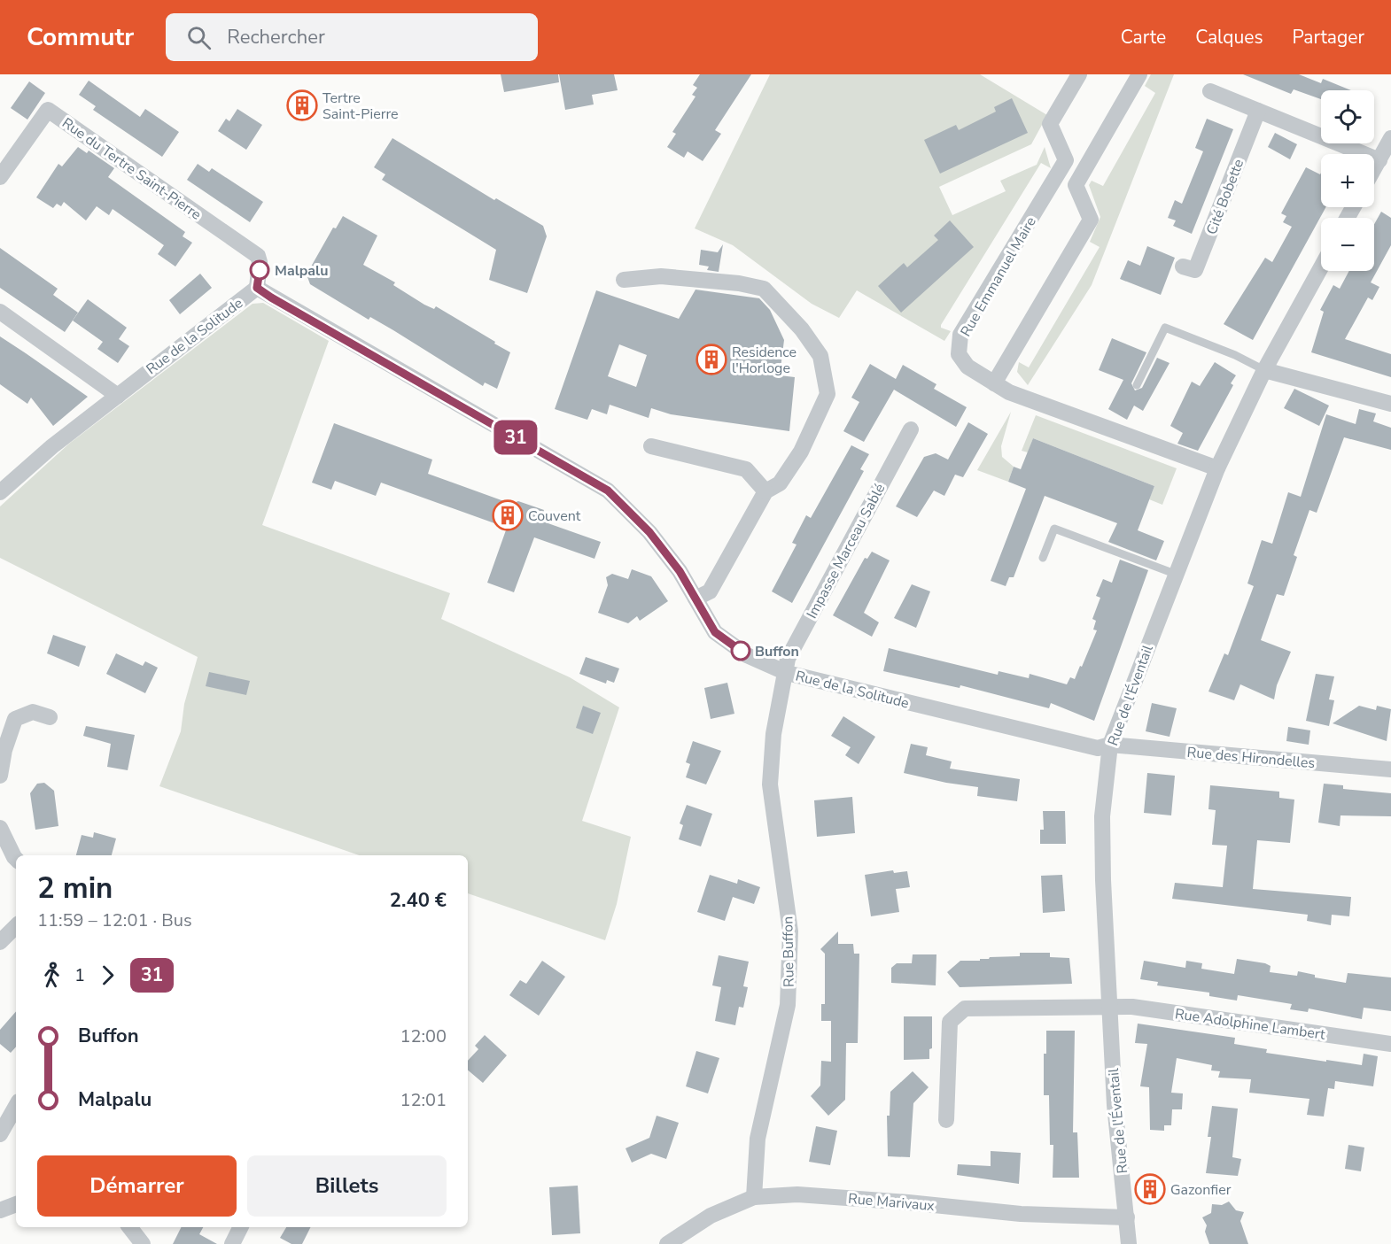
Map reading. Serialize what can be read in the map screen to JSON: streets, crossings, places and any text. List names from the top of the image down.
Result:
{
  "streets": {
    "street": [
      "Rue du Tertre Saint-Pierre",
      "Cité Bobette",
      "Rue Emmanuel Maire",
      "Rue de la Solitude",
      "Impasse Marceau Sablé",
      "Rue de l'Éventail",
      "Rue des Hirondelles",
      "Rue Buffon",
      "Rue Adolphine Lambert",
      "Rue Marivaux"
    ]
  },
  "crossings": [
    ["Rue du Tertre Saint-Pierre", "Rue de la Solitude"],
    ["Rue Emmanuel Maire", "Rue de l'Éventail"],
    ["Rue de la Solitude", "Impasse Marceau Sablé"],
    ["Rue de la Solitude", "Rue de l'Éventail"],
    ["Rue de la Solitude", "Rue des Hirondelles"],
    ["Rue de la Solitude", "Rue Buffon"],
    ["Impasse Marceau Sablé", "Rue Buffon"],
    ["Rue de l'Éventail", "Rue des Hirondelles"],
    ["Rue de l'Éventail", "Rue Adolphine Lambert"],
    ["Rue de l'Éventail", "Rue Marivaux"],
    ["Rue Buffon", "Rue Marivaux"]
  ],
  "places": {
    "building": [
      "Tertre Saint-Pierre",
      "Residence l'Horloge",
      "Couvent",
      "Gazonfier"
    ],
    "other": ["Malpalu", "Buffon"]
  },
  "lines": ["bus line 31"],
  "page": {
    "header": "Commutr",
    "search": "Rechercher",
    "nav": ["Carte", "Calques", "Partager"],
    "on_map": "31",
    "map_buttons": ["+", "−"],
    "heading": ["2 min", "11:59 – 12:01 · Bus", "2.40 €"],
    "legs": ["1", "31"],
    "list": [
      {
        "name": "Buffon",
        "value": "12:00"
      },
      {
        "name": "Malpalu",
        "value": "12:01"
      }
    ],
    "buttons": ["Démarrer", "Billets"]
  }
}
